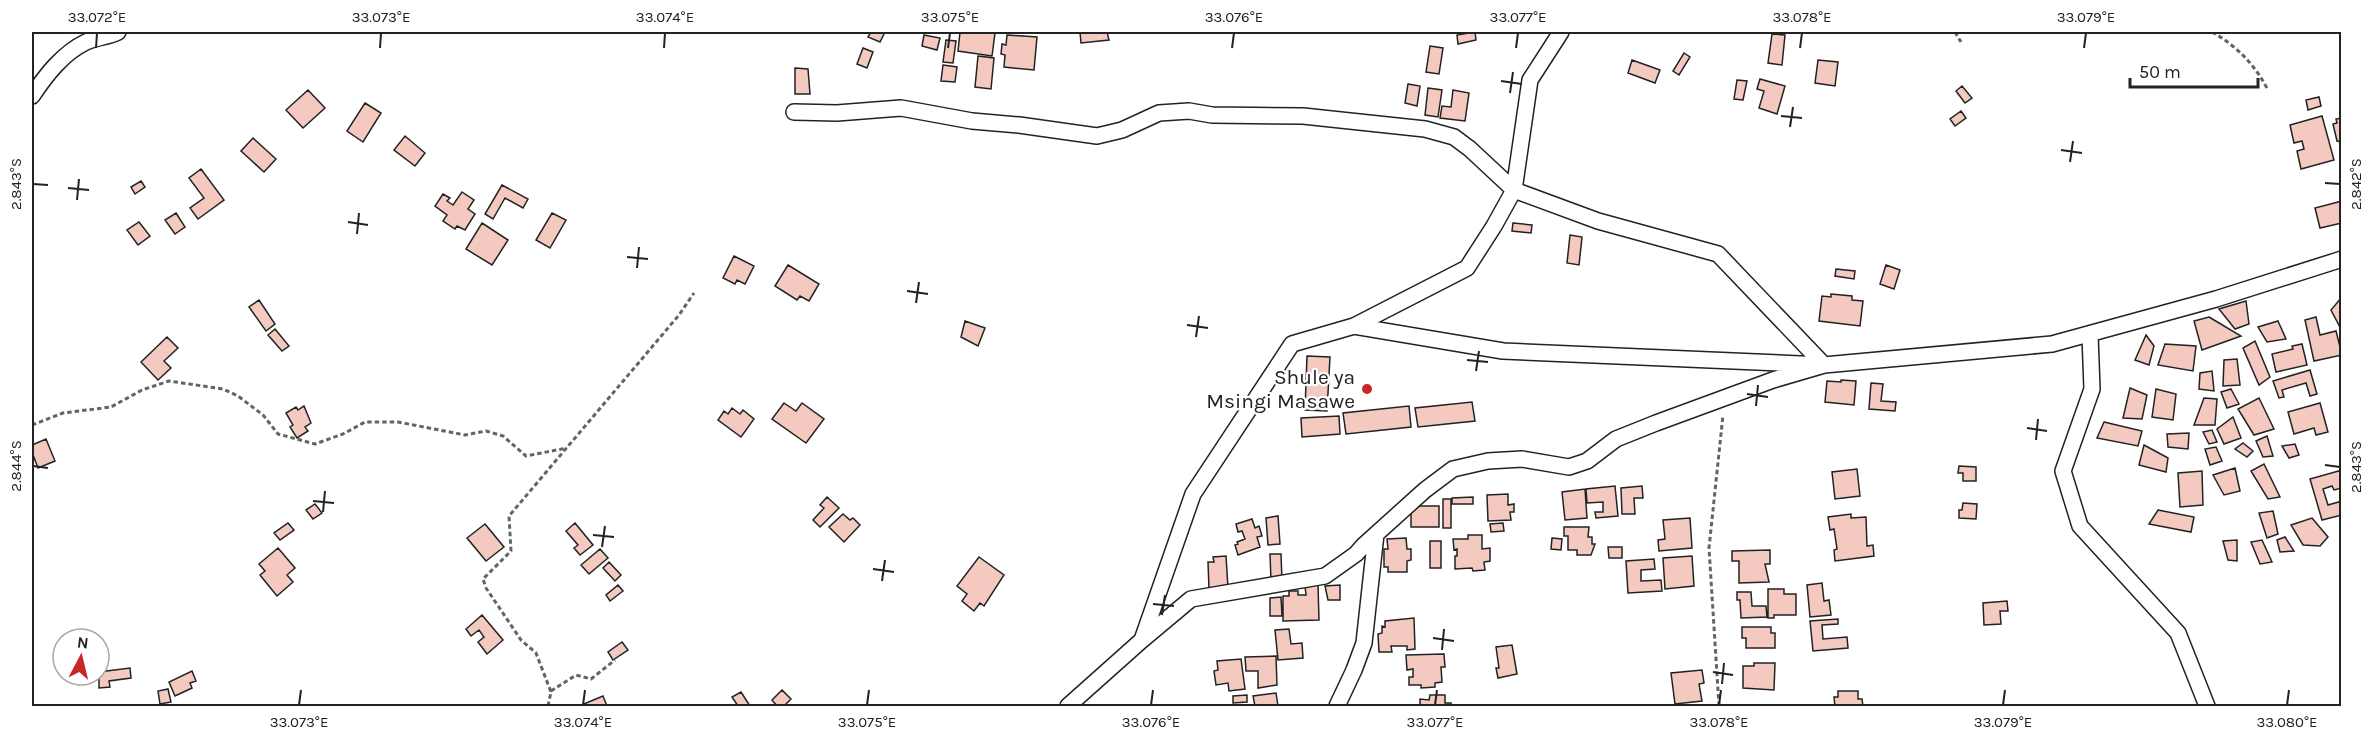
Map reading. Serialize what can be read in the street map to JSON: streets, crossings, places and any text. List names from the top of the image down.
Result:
{
  "places": ["Shule ya Msingi Masawe"],
  "scale_bar": "50 m",
  "north": "top",
  "coordinates": [
    "33.072°E",
    "33.073°E",
    "33.074°E",
    "33.075°E",
    "33.076°E",
    "33.077°E",
    "33.078°E",
    "33.079°E",
    "2.843°S",
    "2.842°S",
    "2.844°S",
    "33.080°E"
  ]
}
